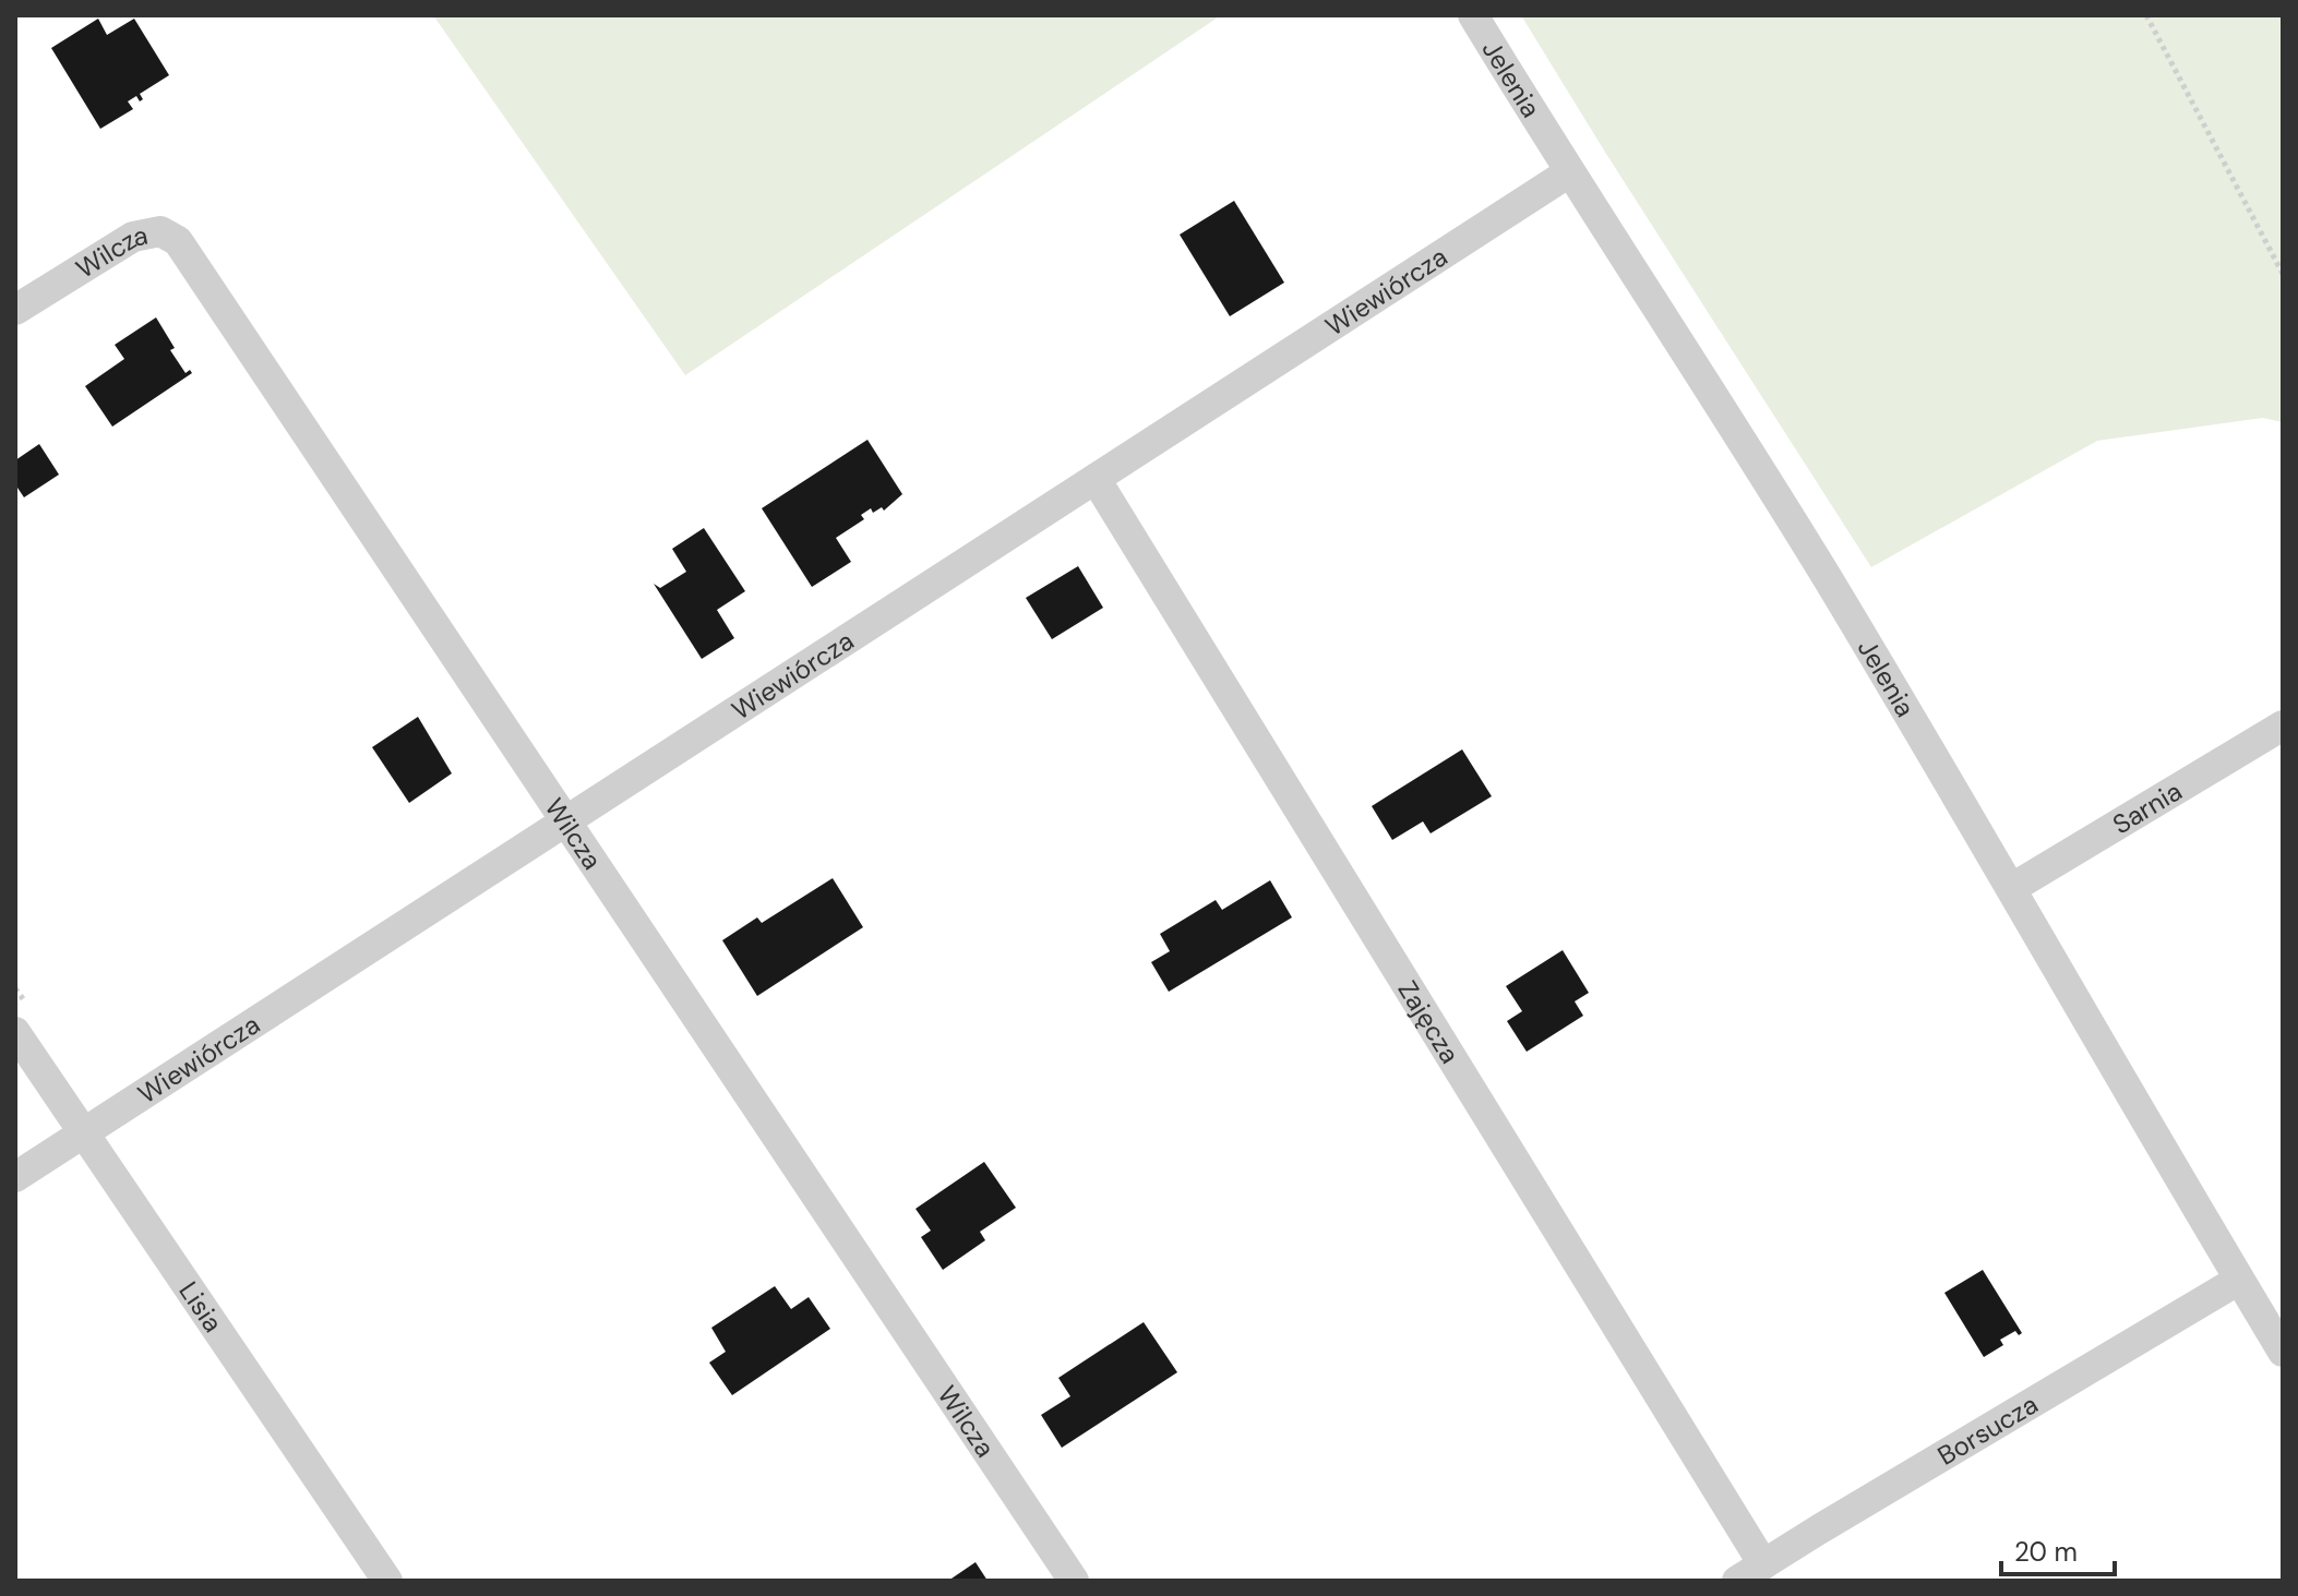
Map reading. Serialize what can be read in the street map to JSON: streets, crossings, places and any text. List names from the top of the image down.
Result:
{
  "streets": {
    "street": [
      "Jelenia",
      "Wilcza",
      "Wiewiórcza",
      "Sarnia",
      "Zajęcza",
      "Lisia",
      "Borsucza"
    ]
  },
  "crossings": [
    ["Jelenia", "Wiewiórcza"],
    ["Jelenia", "Sarnia"],
    ["Jelenia", "Borsucza"],
    ["Wilcza", "Wiewiórcza"],
    ["Wiewiórcza", "Zajęcza"],
    ["Wiewiórcza", "Lisia"],
    ["Zajęcza", "Borsucza"]
  ],
  "scale_bar": "20 m"
}
